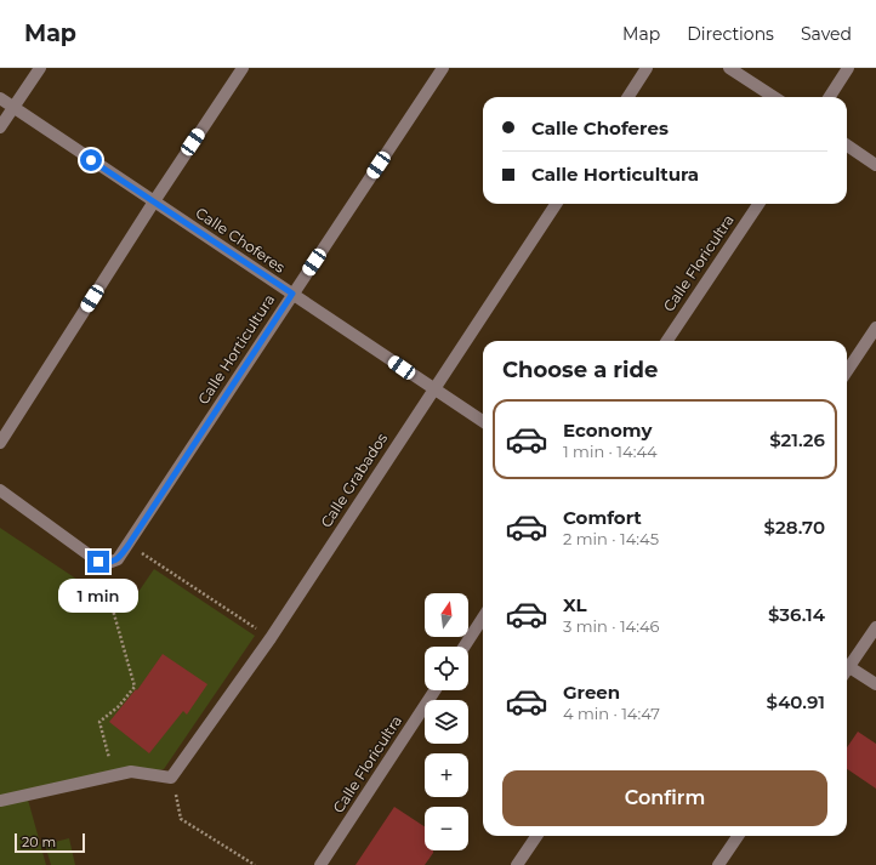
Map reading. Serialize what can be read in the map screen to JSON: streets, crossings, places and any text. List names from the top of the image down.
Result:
{
  "streets": {
    "street": [
      "Calle Choferes",
      "Calle Floricultra",
      "Calle Horticultura",
      "Calle Grabados"
    ]
  },
  "crossings": [
    ["Calle Choferes", "Calle Horticultura"],
    ["Calle Choferes", "Calle Grabados"]
  ],
  "scale_bar": "20 m",
  "north": "top",
  "page": {
    "header": "Map",
    "nav": ["Map", "Directions", "Saved"],
    "banner": ["Calle Choferes", "Calle Horticultura"],
    "heading": "Choose a ride",
    "list": [
      {
        "name": "Economy",
        "note": "1 min · 14:44",
        "value": "$21.26"
      },
      {
        "name": "Comfort",
        "note": "2 min · 14:45",
        "value": "$28.70"
      },
      {
        "name": "XL",
        "note": "3 min · 14:46",
        "value": "$36.14"
      },
      {
        "name": "Green",
        "note": "4 min · 14:47",
        "value": "$40.91"
      }
    ],
    "bubble": "1 min",
    "map_buttons": ["+", "−"],
    "buttons": "Confirm",
    "scale": "20 m"
  }
}
